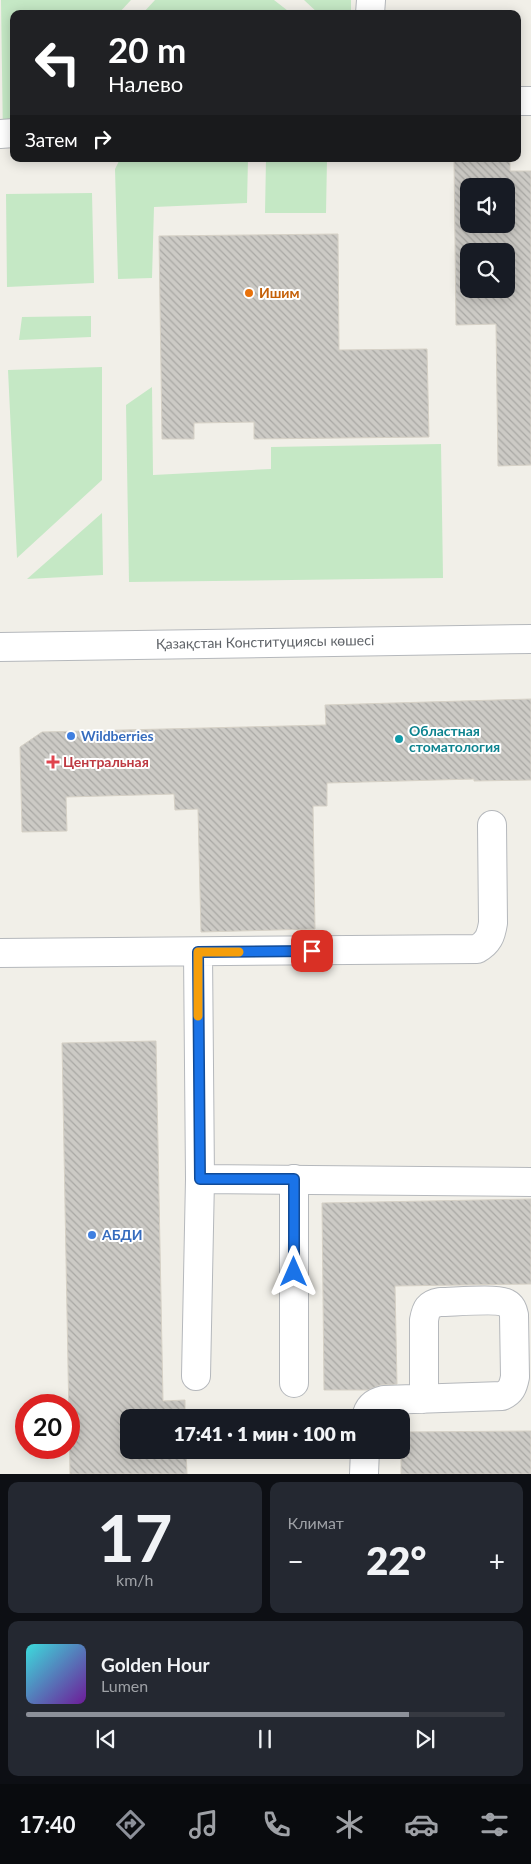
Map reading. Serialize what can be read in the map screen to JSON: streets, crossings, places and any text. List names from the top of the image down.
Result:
{
  "streets": {
    "street": ["Қазақстан Конституциясы көшесі"]
  },
  "places": {
    "other": [
      "Ишим",
      "Wildberries",
      "Областная стоматология",
      "АБДИ"
    ],
    "health": ["Центральная"]
  },
  "page": {
    "turn": ["20 m", "Налево"],
    "then": "Затем",
    "limit": "20",
    "trip": "17:41 · 1 мин · 100 m",
    "tile": [
      ["17", "km/h"],
      "Климат"
    ],
    "heat": ["−", "22°", "+"],
    "song": ["Golden Hour", "Lumen"],
    "tabs": "17:40"
  }
}
